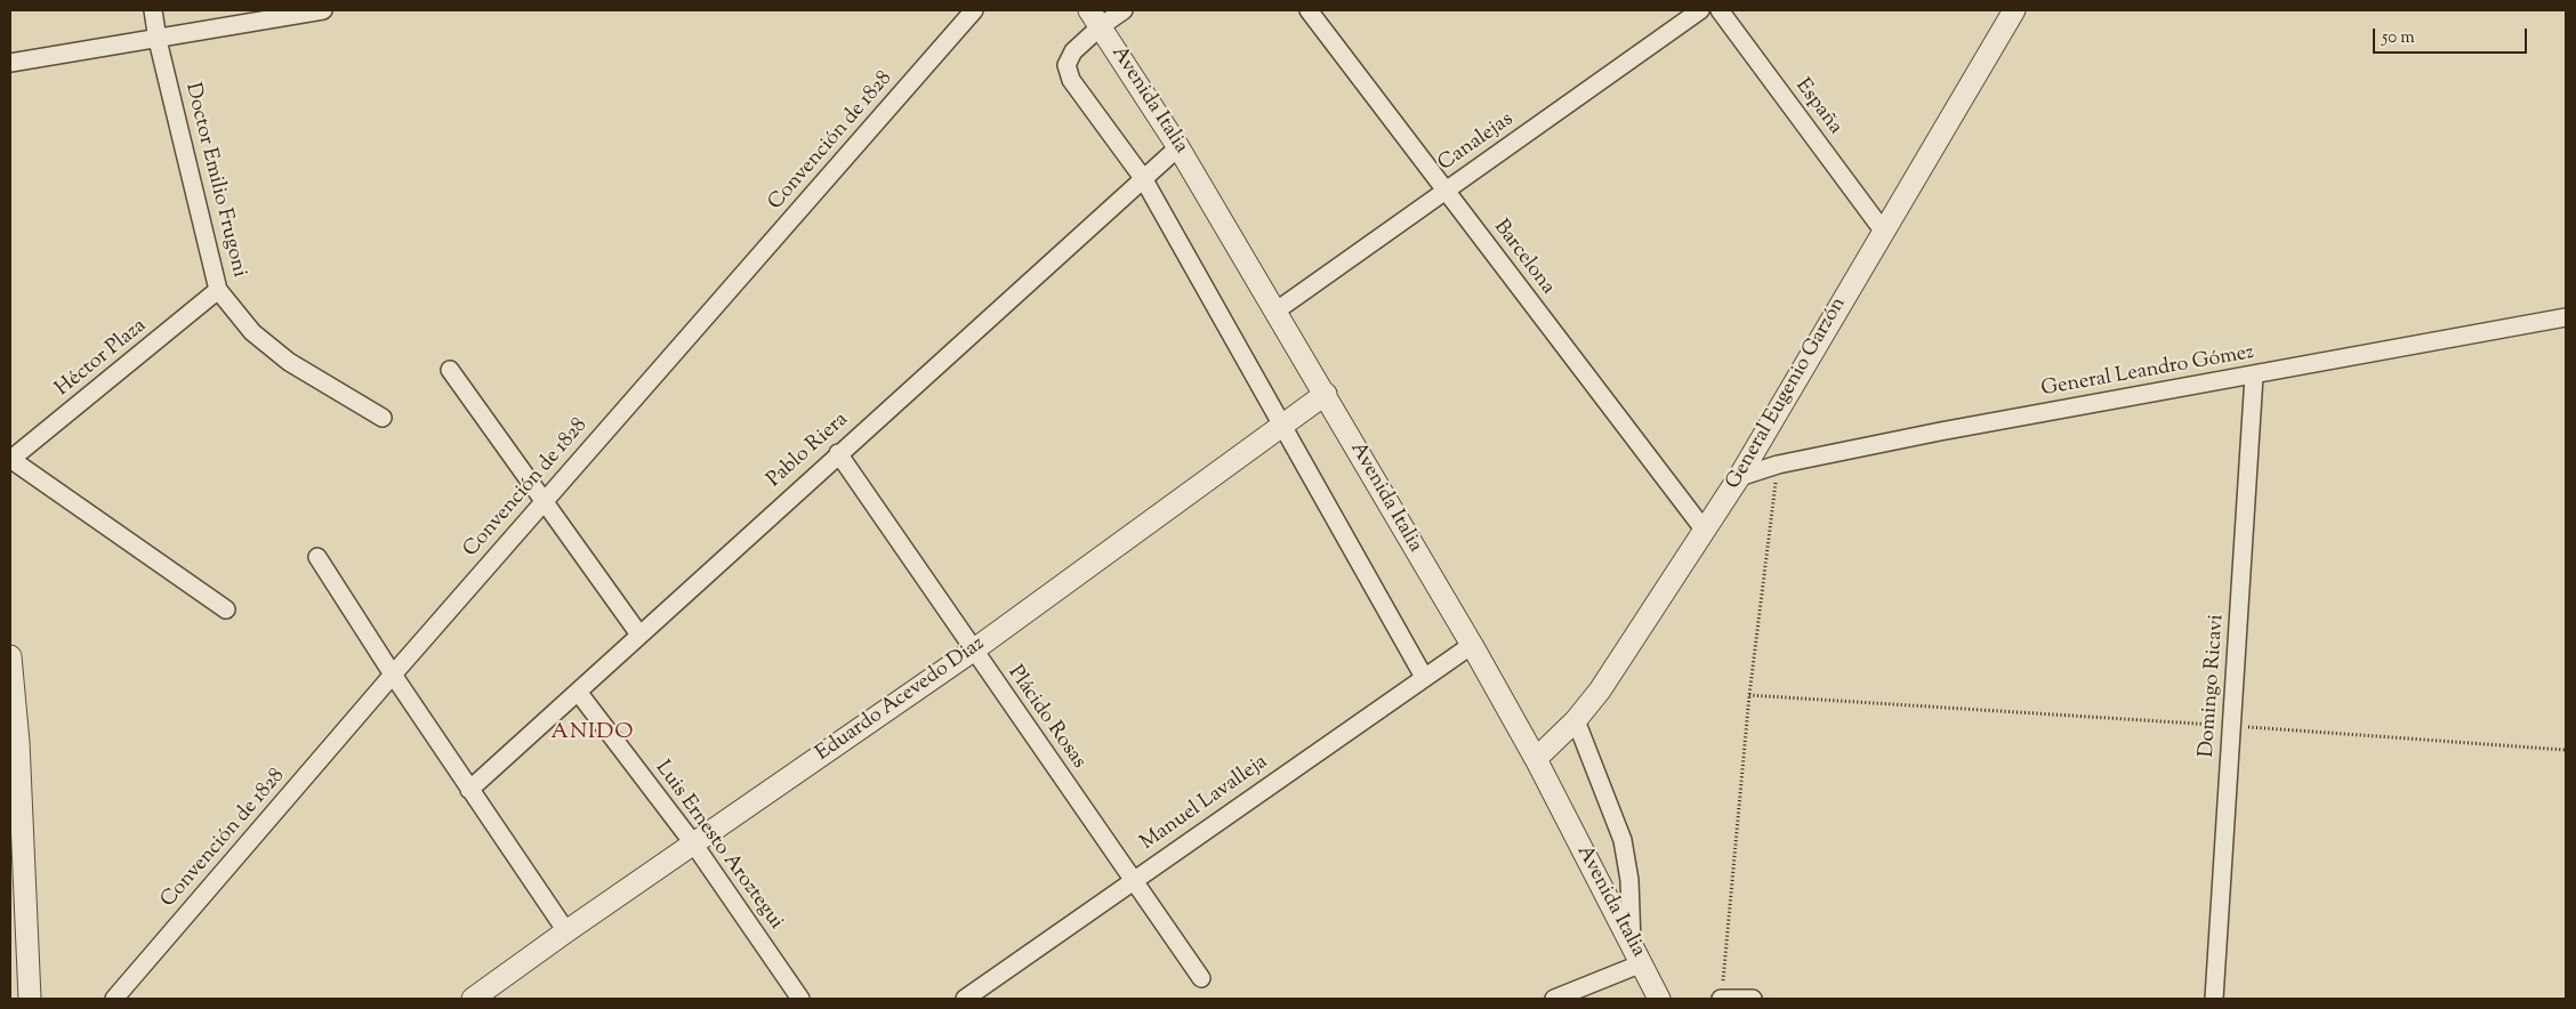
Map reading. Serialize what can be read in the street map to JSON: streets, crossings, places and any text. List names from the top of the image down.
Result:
{
  "streets": {
    "street": [
      "Avenida Italia",
      "España",
      "Convención de 1828",
      "Canalejas",
      "Doctor Emilio Frugoni",
      "Barcelona",
      "Héctor Plaza",
      "General Leandro Gómez",
      "General Eugenio Garzón",
      "Pablo Riera",
      "Domingo Ricavi",
      "Eduardo Acevedo Diaz",
      "Plácido Rosas",
      "Manuel Lavalleja",
      "Luis Ernesto Aroztegui"
    ]
  },
  "crossings": [
    ["Avenida Italia", "Canalejas"],
    ["Avenida Italia", "General Eugenio Garzón"],
    ["Avenida Italia", "Pablo Riera"],
    ["Avenida Italia", "Eduardo Acevedo Diaz"],
    ["Avenida Italia", "Manuel Lavalleja"],
    ["España", "General Eugenio Garzón"],
    ["Canalejas", "Barcelona"],
    ["Doctor Emilio Frugoni", "Héctor Plaza"],
    ["Barcelona", "General Eugenio Garzón"],
    ["General Leandro Gómez", "General Eugenio Garzón"],
    ["General Leandro Gómez", "Domingo Ricavi"],
    ["Pablo Riera", "Plácido Rosas"],
    ["Pablo Riera", "Luis Ernesto Aroztegui"],
    ["Eduardo Acevedo Diaz", "Plácido Rosas"],
    ["Eduardo Acevedo Diaz", "Luis Ernesto Aroztegui"],
    ["Plácido Rosas", "Manuel Lavalleja"]
  ],
  "districts": ["ANIDO"],
  "scale_bar": "50 m"
}
